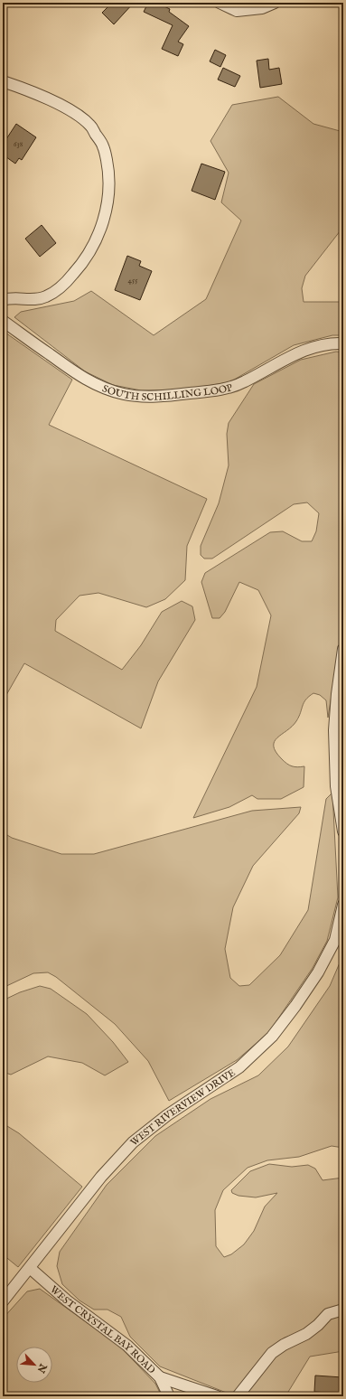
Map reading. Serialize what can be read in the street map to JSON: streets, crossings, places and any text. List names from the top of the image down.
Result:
{
  "streets": {
    "street": ["SOUTH SCHILLING LOOP", "WEST RIVERVIEW DRIVE", "WEST CRYSTAL BAY ROAD"]
  },
  "crossings": [
    ["WEST RIVERVIEW DRIVE", "WEST CRYSTAL BAY ROAD"]
  ],
  "house_numbers": ["638", "455"],
  "north": "bottom right"
}
